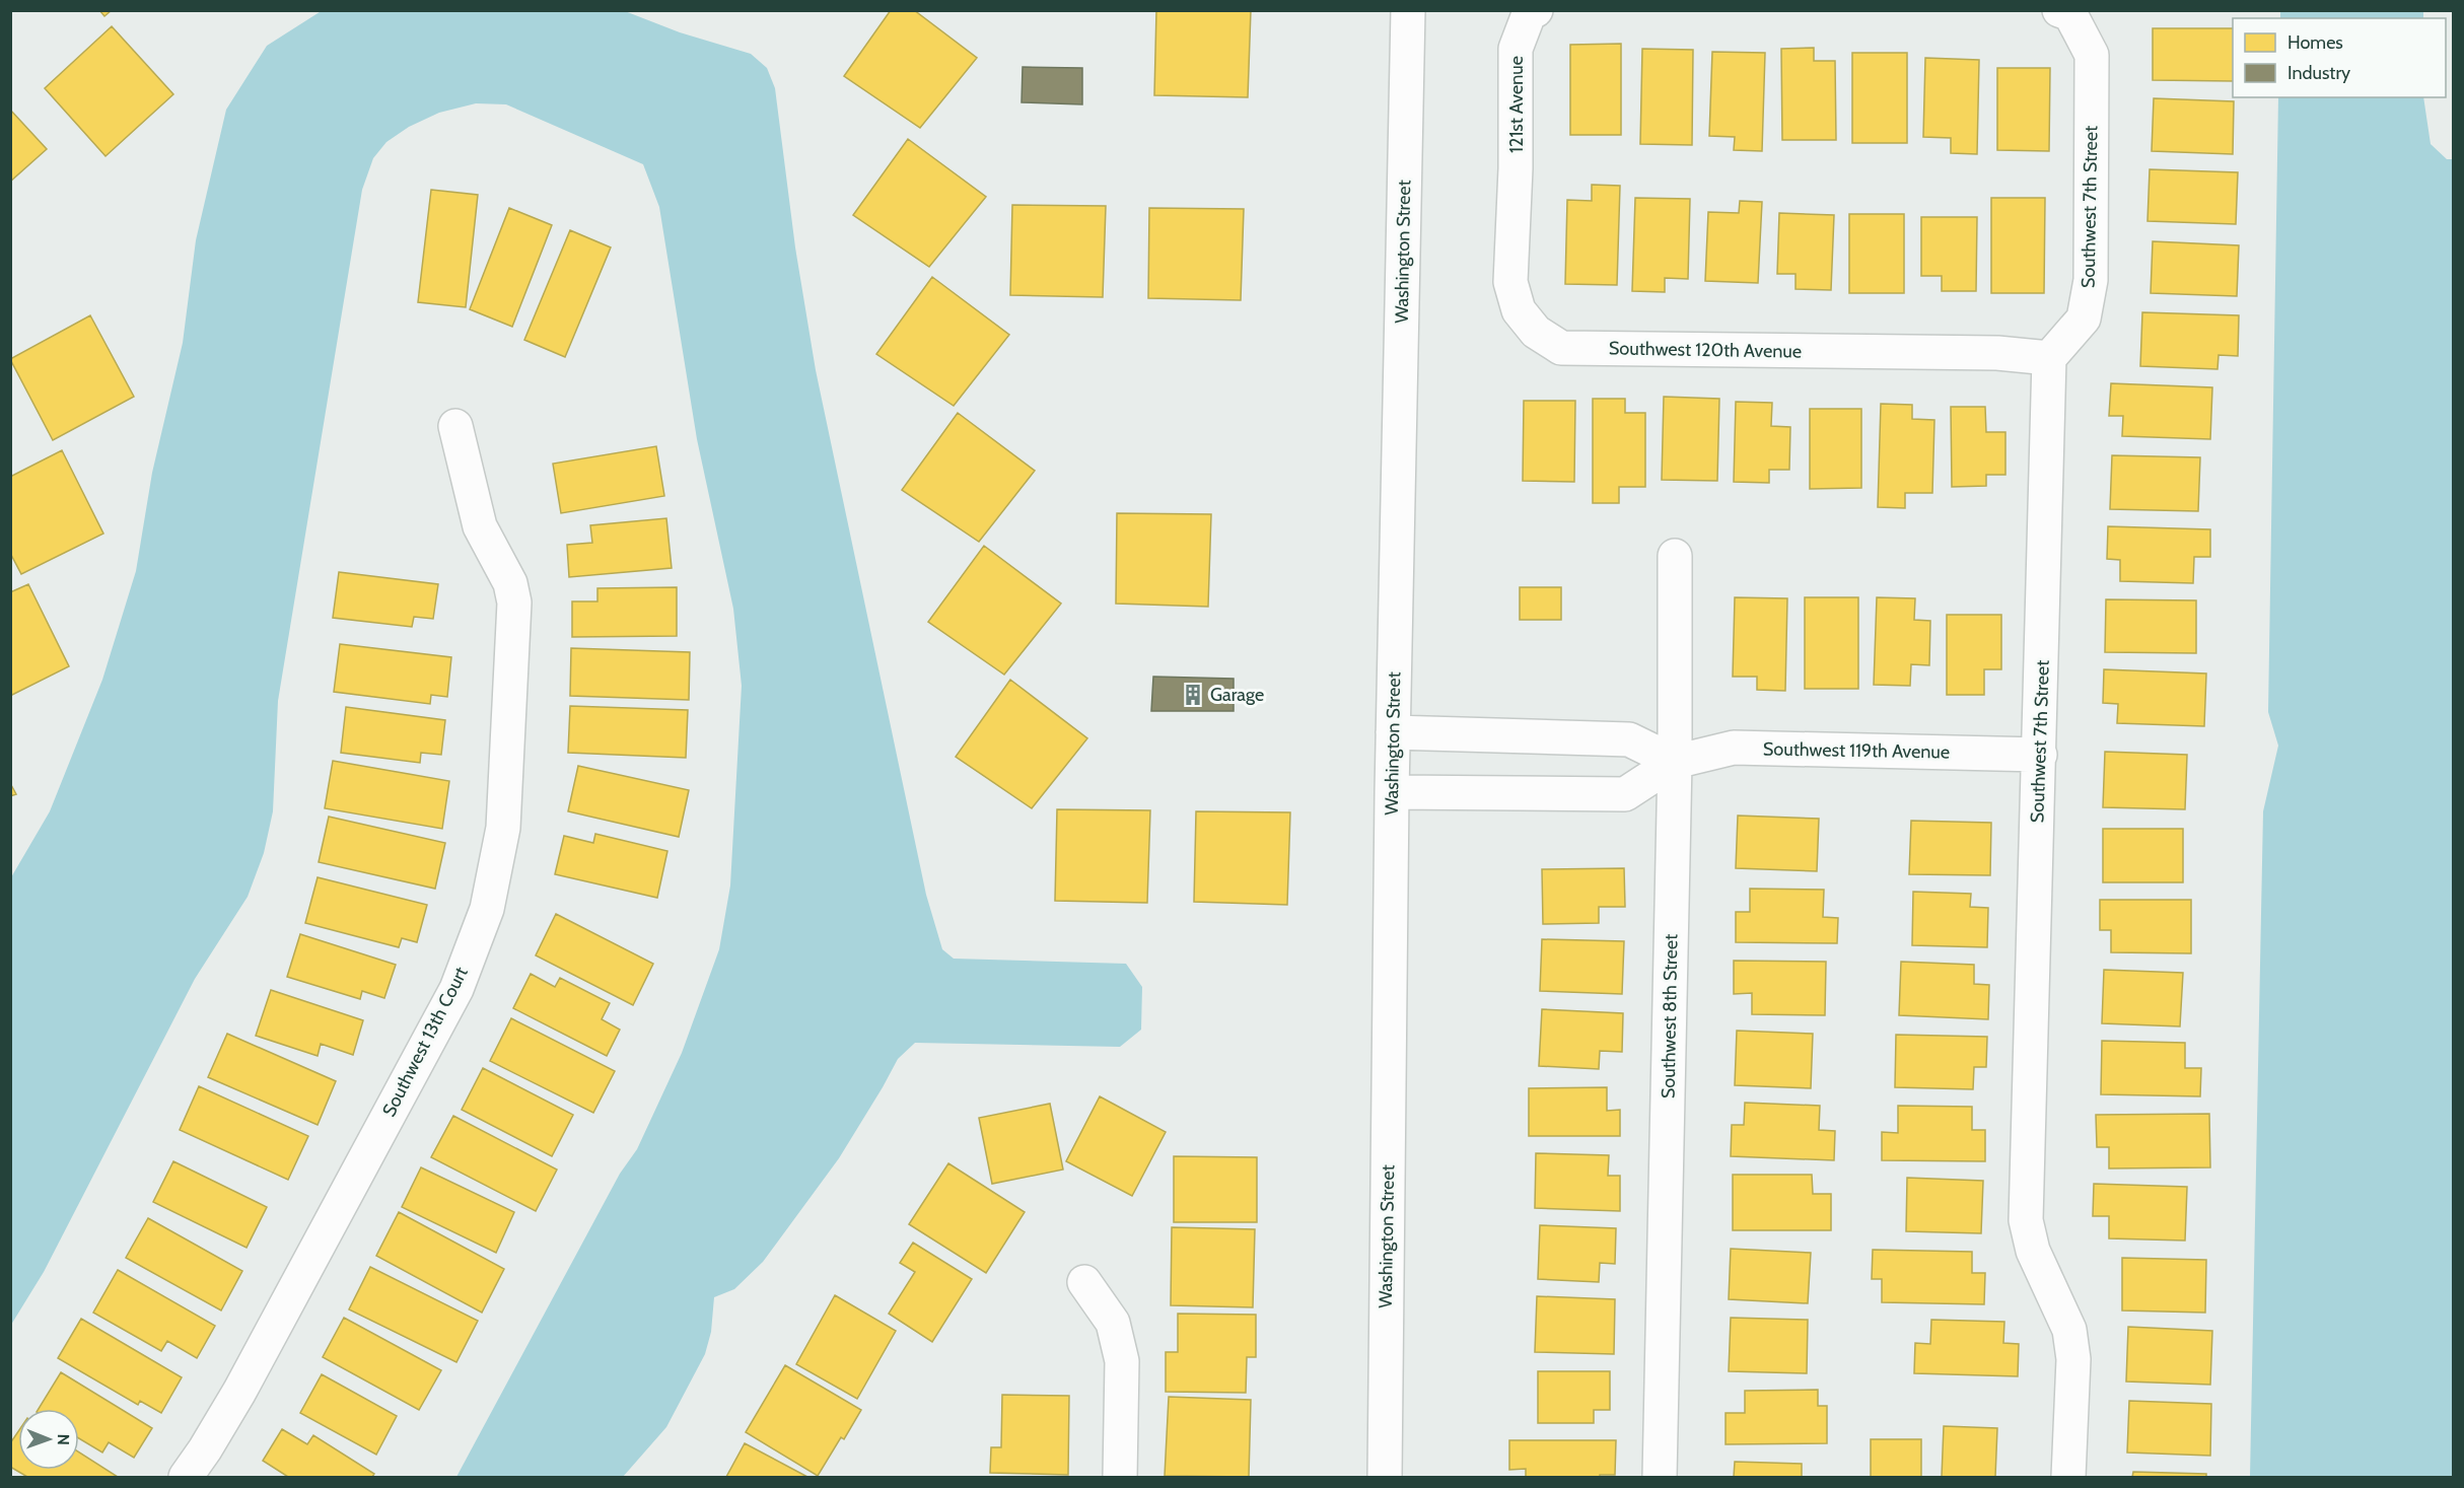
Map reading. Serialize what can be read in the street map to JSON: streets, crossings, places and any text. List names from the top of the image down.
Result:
{
  "streets": {
    "street": [
      "121st Avenue",
      "Southwest 7th Street",
      "Washington Street",
      "Southwest 120th Avenue",
      "Southwest 119th Avenue",
      "Southwest 8th Street",
      "Southwest 13th Court"
    ]
  },
  "crossings": [
    ["121st Avenue", "Southwest 120th Avenue"],
    ["Southwest 7th Street", "Southwest 120th Avenue"],
    ["Southwest 7th Street", "Southwest 119th Avenue"],
    ["Washington Street", "Southwest 119th Avenue"],
    ["Southwest 119th Avenue", "Southwest 8th Street"]
  ],
  "places": {
    "building": ["Garage"]
  },
  "legend": ["Homes", "Industry"],
  "north": "right"
}
